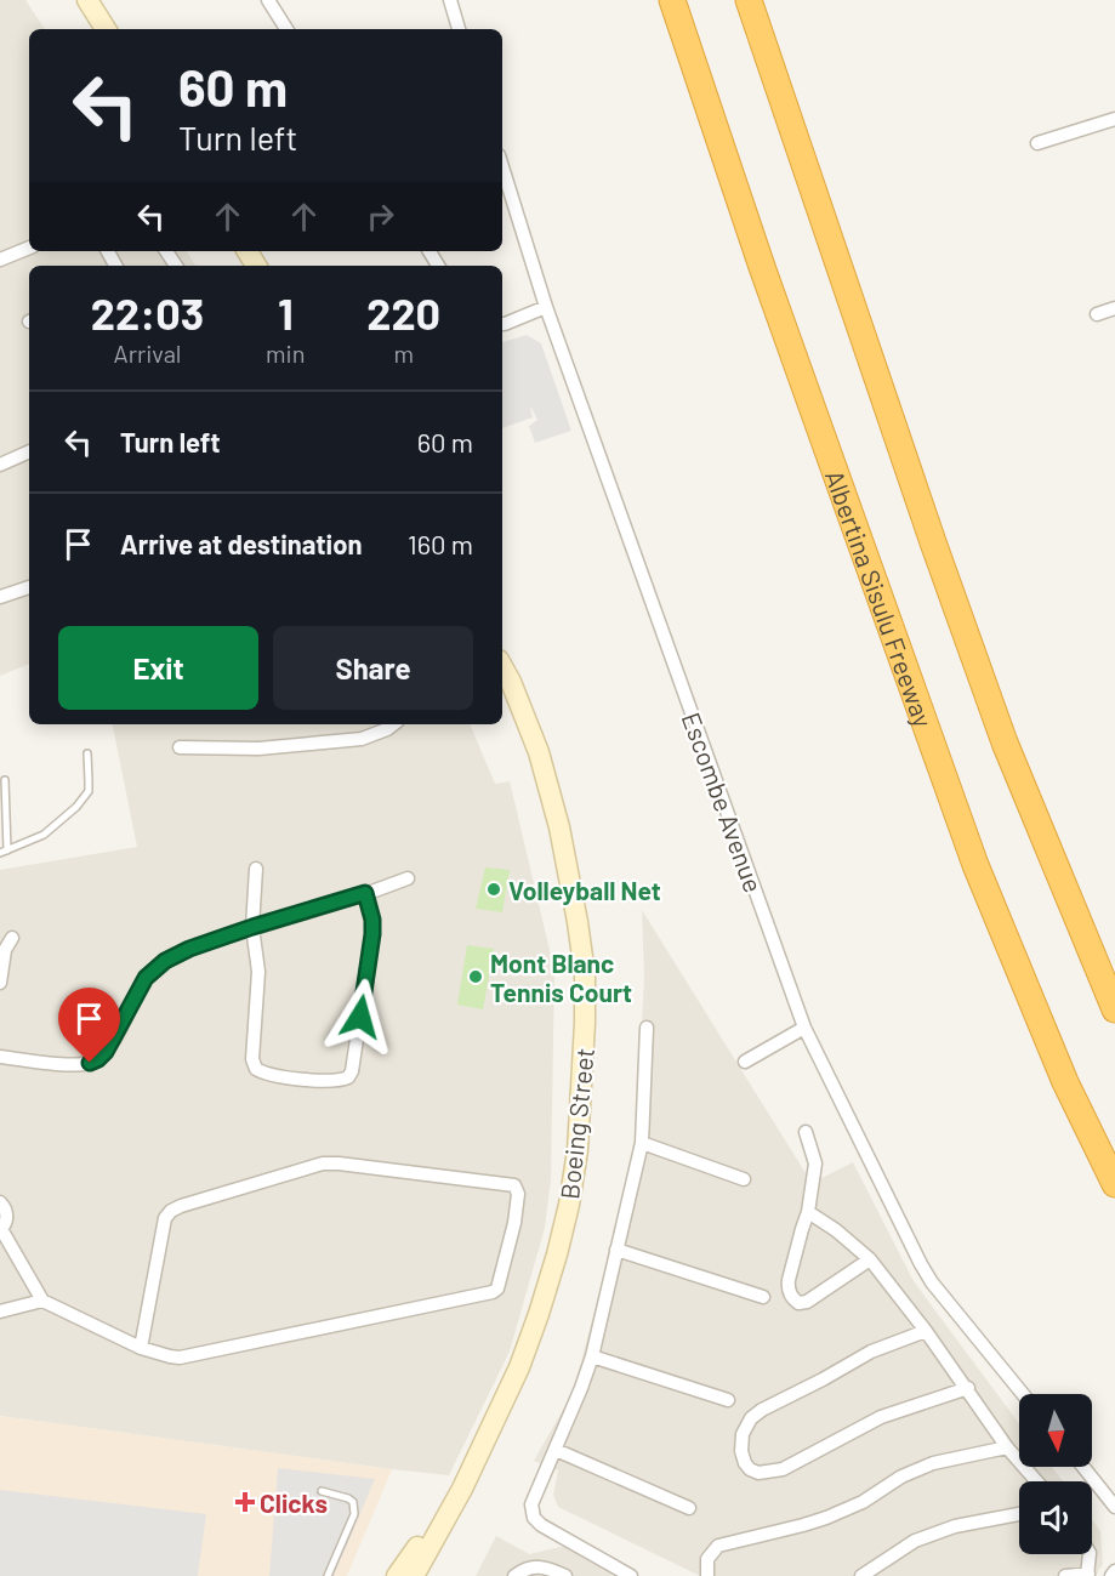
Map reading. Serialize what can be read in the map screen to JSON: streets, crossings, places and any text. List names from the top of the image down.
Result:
{
  "streets": {
    "highway": ["Albertina Sisulu Freeway"],
    "main road": ["Boeing Street"],
    "street": ["Escombe Avenue"]
  },
  "places": {
    "other": ["Volleyball Net", "Mont Blanc Tennis Court"],
    "health": ["Clicks"]
  },
  "north": "bottom",
  "page": {
    "turn": ["60 m", "Turn left"],
    "eta": [
      "22:03",
      "Arrival",
      "1",
      "min",
      "220",
      "m"
    ],
    "list": [
      {
        "name": "Turn left",
        "value": "60 m"
      },
      {
        "name": "Arrive at destination",
        "value": "160 m"
      }
    ],
    "buttons": ["Exit", "Share"]
  }
}
